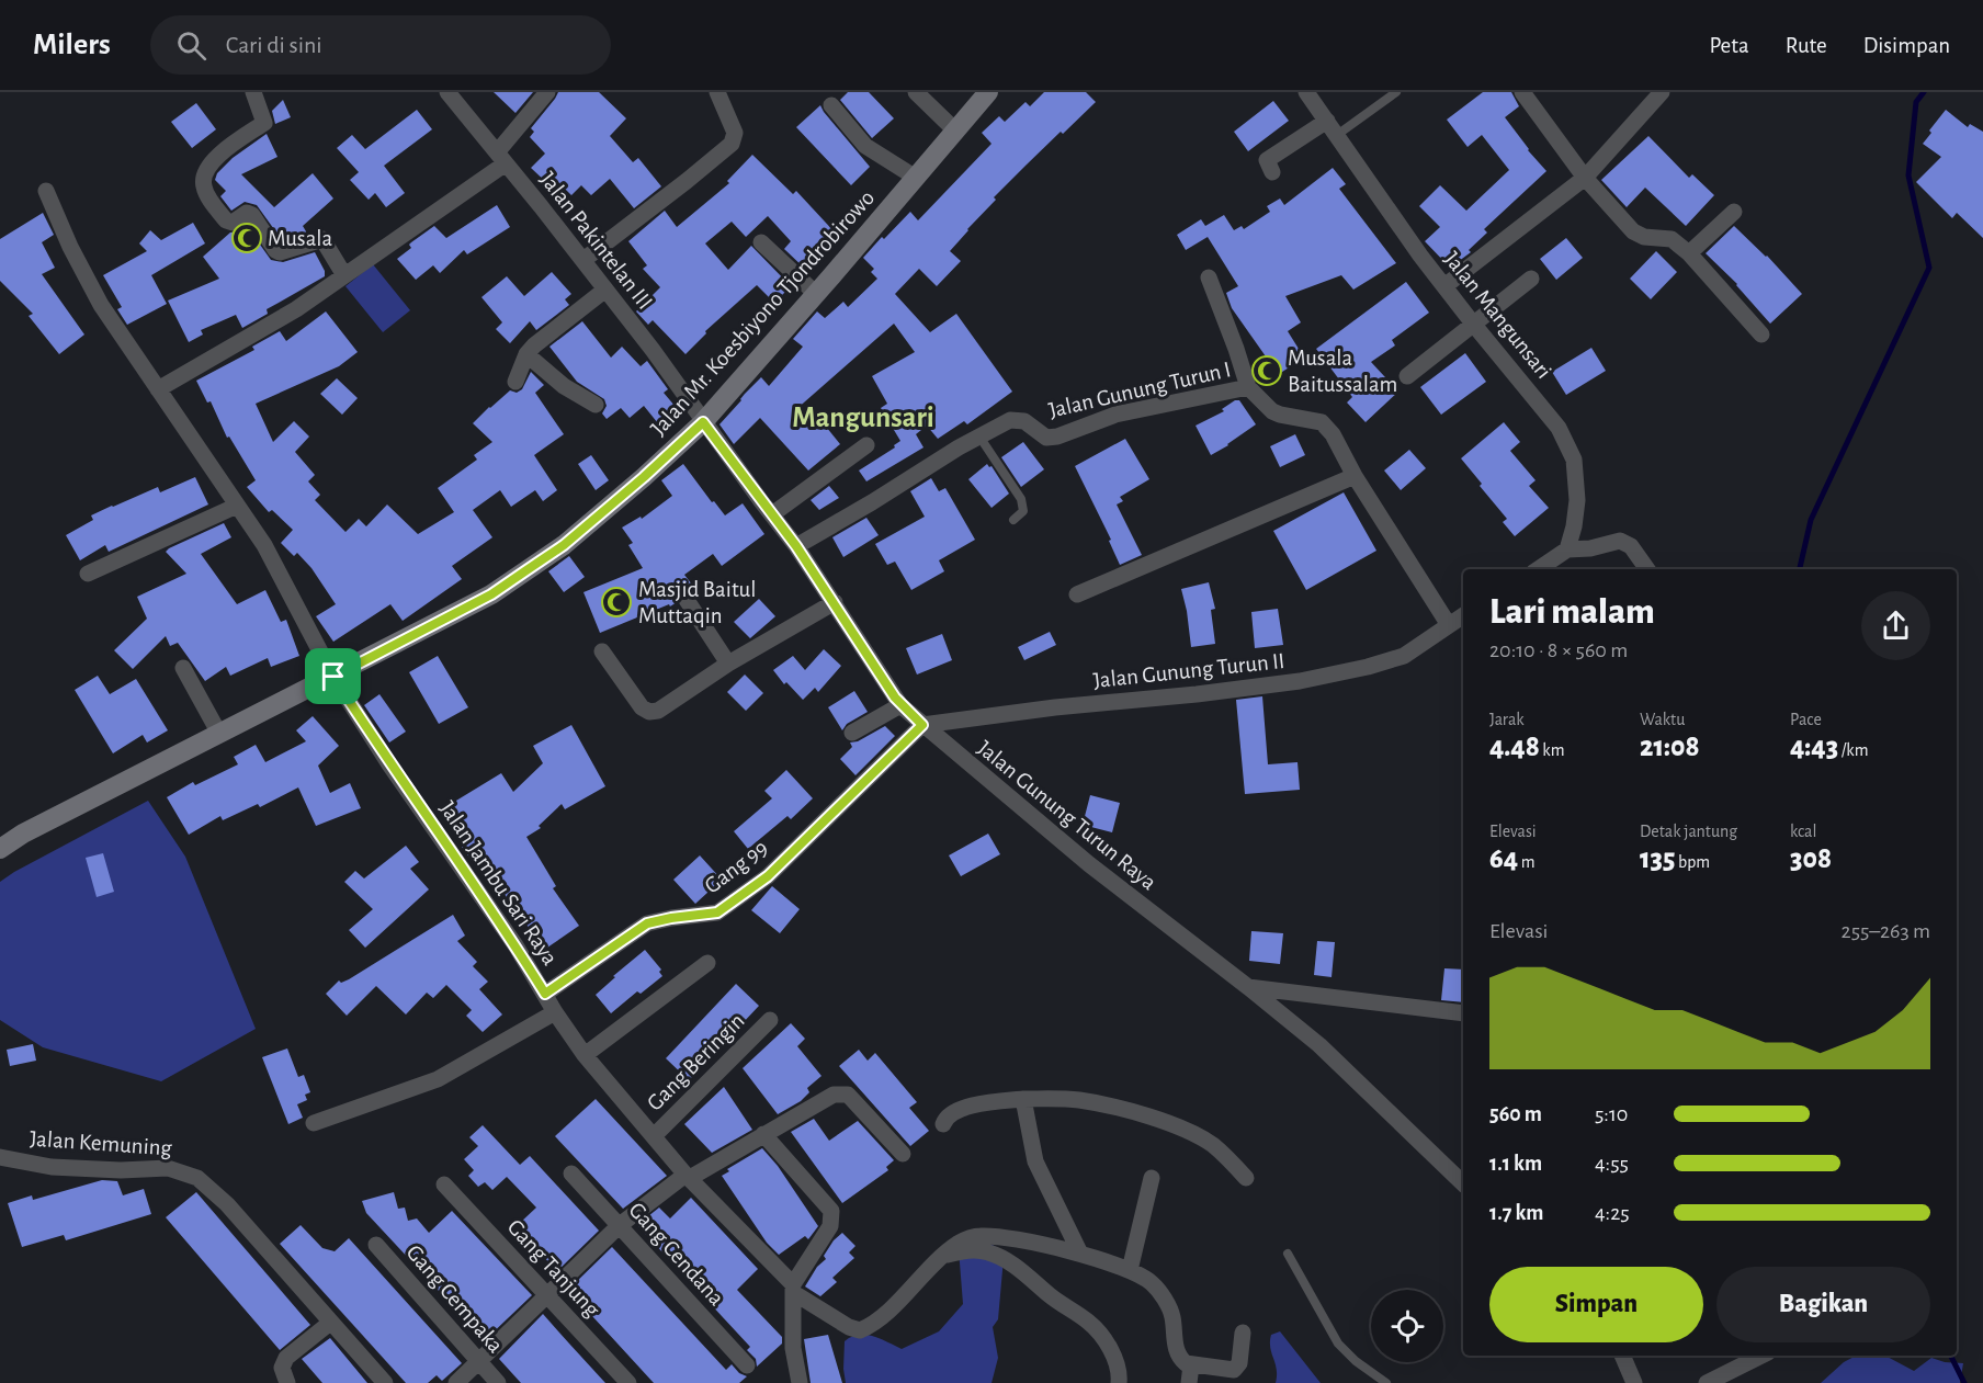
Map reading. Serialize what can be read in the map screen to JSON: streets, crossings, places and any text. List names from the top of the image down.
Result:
{
  "streets": {
    "main road": ["Jalan Mr. Koesbiyono Tjondrobirowo"],
    "street": [
      "Jalan Pakintelan III",
      "Jalan Mangunsari",
      "Jalan Gunung Turun I",
      "Jalan Gunung Turun II",
      "Jalan Gunung Turun Raya",
      "Gang 99",
      "Jalan Jambu Sari Raya",
      "Gang Beringin",
      "Jalan Kemuning",
      "Gang Cendana",
      "Gang Tanjung",
      "Gang Cempaka"
    ]
  },
  "crossings": [
    ["Jalan Pakintelan III", "Jalan Mr. Koesbiyono Tjondrobirowo"],
    ["Jalan Pakintelan III", "Jalan Gunung Turun Raya"],
    ["Jalan Mr. Koesbiyono Tjondrobirowo", "Jalan Gunung Turun Raya"],
    ["Jalan Mr. Koesbiyono Tjondrobirowo", "Jalan Jambu Sari Raya"],
    ["Jalan Gunung Turun I", "Jalan Gunung Turun II"],
    ["Jalan Gunung Turun I", "Jalan Gunung Turun Raya"],
    ["Jalan Gunung Turun II", "Jalan Gunung Turun Raya"],
    ["Jalan Gunung Turun II", "Gang 99"],
    ["Jalan Gunung Turun Raya", "Gang 99"],
    ["Gang 99", "Jalan Jambu Sari Raya"],
    ["Jalan Jambu Sari Raya", "Gang Beringin"]
  ],
  "districts": ["Mangunsari"],
  "places": {
    "mosque": ["Musala", "Musala Baitussalam", "Masjid Baitul Muttaqin"]
  },
  "page": {
    "header": "Milers",
    "search": "Cari di sini",
    "nav": ["Peta", "Rute", "Disimpan"],
    "heading": ["Lari malam", "20:10 · 8 × 560 m"],
    "stats": [
      ["Jarak", "4.48 km"],
      ["Waktu", "21:08"],
      ["Pace", "4:43 /km"],
      ["Elevasi", "64 m"],
      ["Detak jantung", "135 bpm"],
      ["kcal", "308"]
    ],
    "chart": ["Elevasi", "255–263 m"],
    "list": [
      {
        "name": "560 m",
        "note": "5:10"
      },
      {
        "name": "1.1 km",
        "note": "4:55"
      },
      {
        "name": "1.7 km",
        "note": "4:25"
      }
    ],
    "buttons": ["Simpan", "Bagikan"]
  }
}
